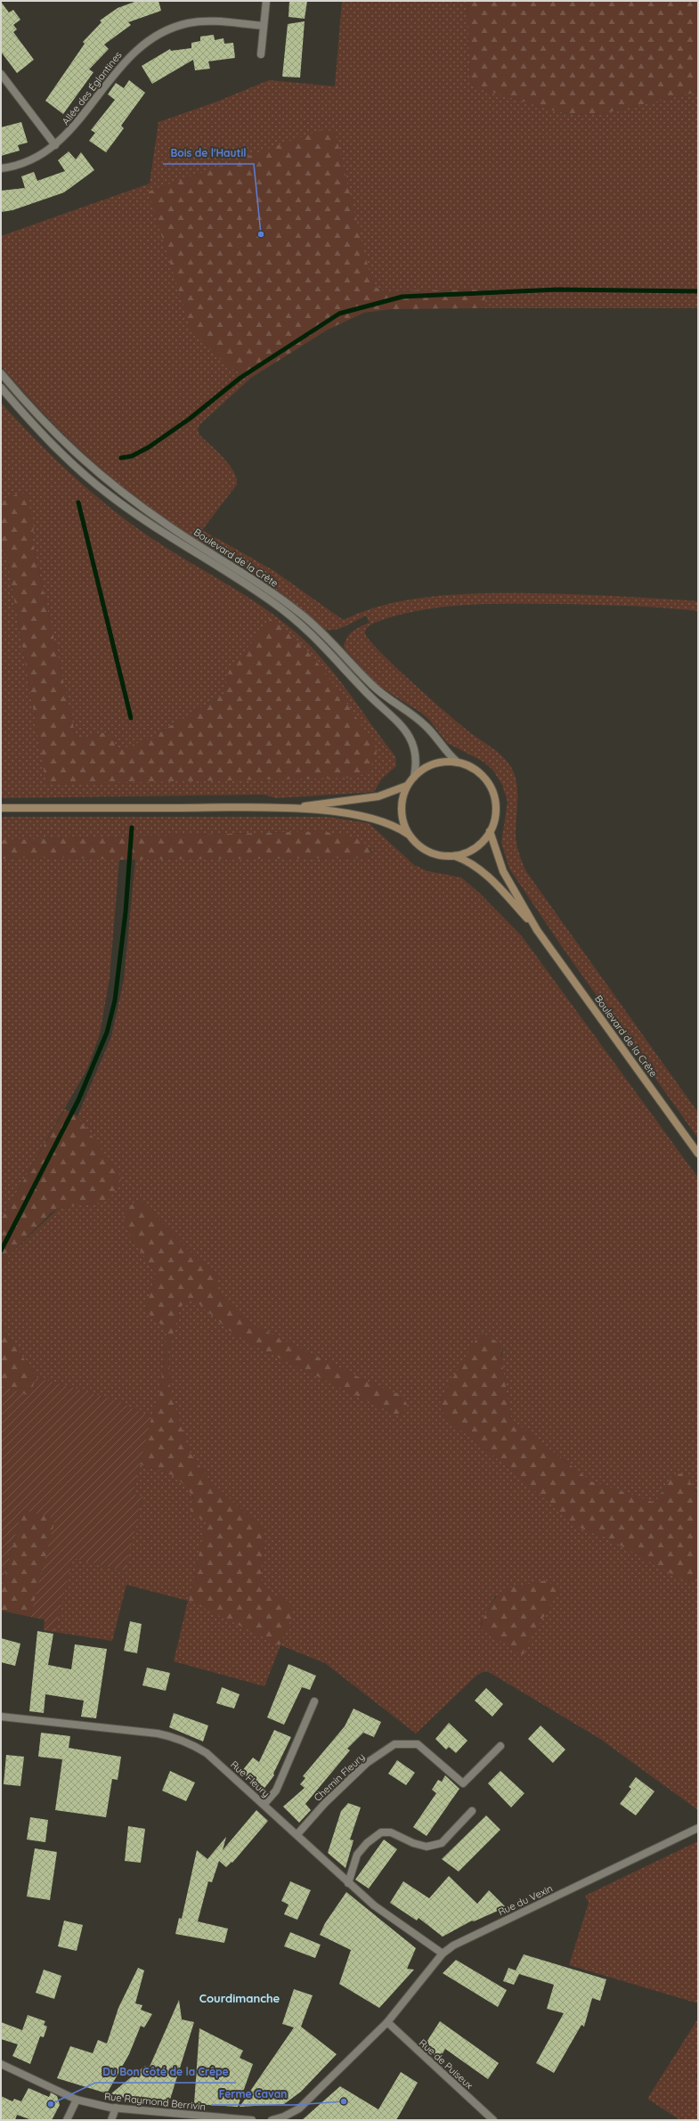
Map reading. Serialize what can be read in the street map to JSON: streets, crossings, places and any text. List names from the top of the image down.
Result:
{
  "streets": {
    "main road": ["Boulevard de la Crête"],
    "street": [
      "Allée des Églantines",
      "Chemin Fleury",
      "Rue Fleury",
      "Rue du Vexin",
      "Rue de Puiseux",
      "Rue Raymond Berrivin"
    ]
  },
  "crossings": [
    ["Chemin Fleury", "Rue Fleury"],
    ["Rue Fleury", "Rue du Vexin"],
    ["Rue du Vexin", "Rue de Puiseux"]
  ],
  "districts": ["Courdimanche"],
  "places": ["Bois de l'Hautil", "Ferme Cavan", "Du Bon Côté de la Crêpe"]
}
